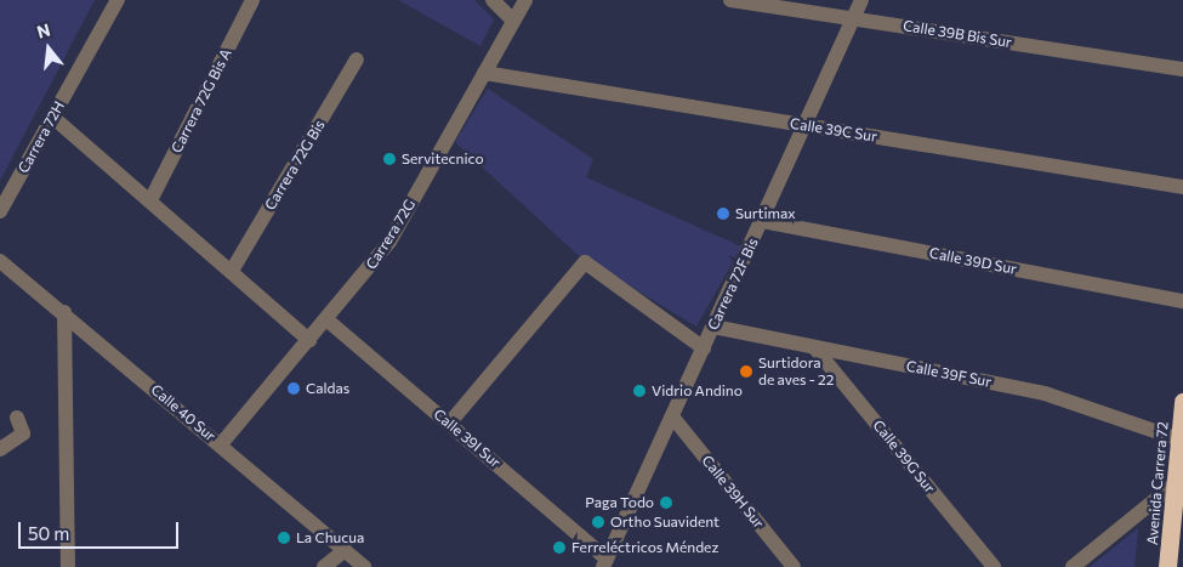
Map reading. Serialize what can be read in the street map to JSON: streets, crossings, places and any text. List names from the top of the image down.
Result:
{
  "streets": {
    "highway": ["Avenida Carrera 72"],
    "street": [
      "Calle 39B Bis Sur",
      "Carrera 72G Bis A",
      "Calle 39C Sur",
      "Carrera 72H",
      "Carrera 72G Bis",
      "Carrera 72G",
      "Calle 39D Sur",
      "Carrera 72F Bis",
      "Calle 39F Sur",
      "Calle 40 Sur",
      "Calle 39I Sur",
      "Calle 39G Sur",
      "Calle 39H Sur"
    ]
  },
  "crossings": [
    ["Calle 39B Bis Sur", "Carrera 72F Bis"],
    ["Calle 39C Sur", "Carrera 72G"],
    ["Calle 39C Sur", "Carrera 72F Bis"],
    ["Carrera 72G", "Calle 40 Sur"],
    ["Carrera 72G", "Calle 39I Sur"],
    ["Calle 39D Sur", "Carrera 72F Bis"],
    ["Carrera 72F Bis", "Calle 39F Sur"],
    ["Carrera 72F Bis", "Calle 39I Sur"],
    ["Carrera 72F Bis", "Calle 39H Sur"],
    ["Calle 39F Sur", "Calle 39G Sur"],
    ["Calle 39F Sur", "Avenida Carrera 72"]
  ],
  "places": [
    "Servitecnico",
    "Surtimax",
    "Surtidora de aves - 22",
    "Caldas",
    "Vidrio Andino",
    "Paga Todo",
    "Ortho Suavident",
    "La Chucua",
    "Ferreléctricos Méndez"
  ],
  "scale_bar": "50 m",
  "north": "top"
}
